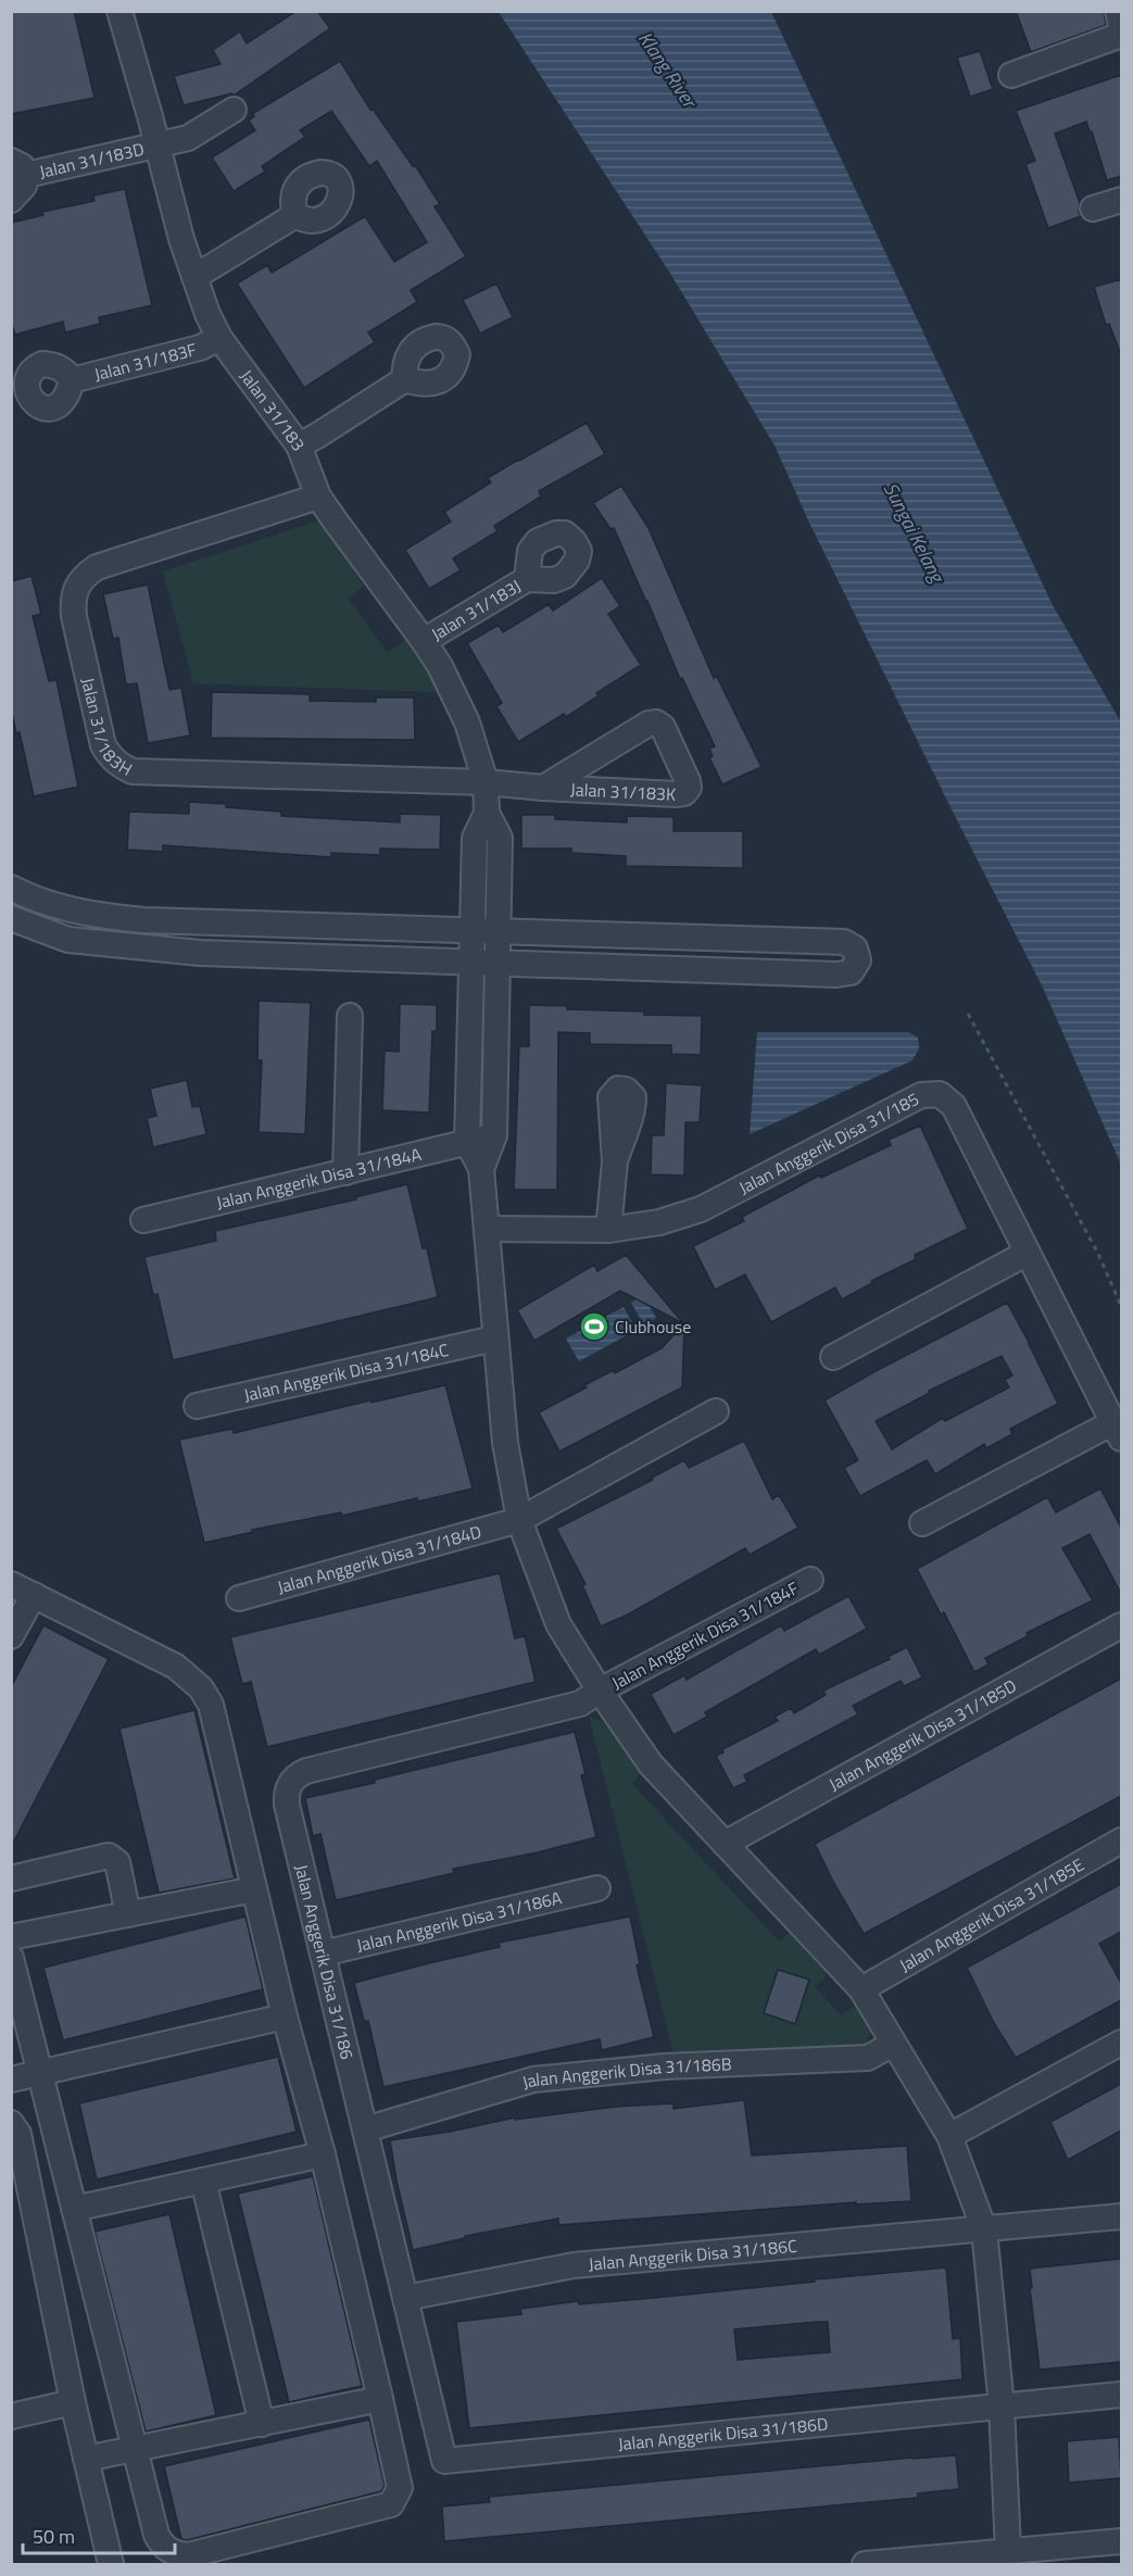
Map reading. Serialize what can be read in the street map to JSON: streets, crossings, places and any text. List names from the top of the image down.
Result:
{
  "streets": {
    "street": [
      "Jalan 31/183D",
      "Jalan 31/183F",
      "Jalan 31/183",
      "Jalan 31/183J",
      "Jalan 31/183H",
      "Jalan 31/183K",
      "Jalan Anggerik Disa 31/185",
      "Jalan Anggerik Disa 31/184A",
      "Jalan Anggerik Disa 31/184C",
      "Jalan Anggerik Disa 31/184D",
      "Jalan Anggerik Disa 31/184F",
      "Jalan Anggerik Disa 31/185D",
      "Jalan Anggerik Disa 31/185E",
      "Jalan Anggerik Disa 31/186A",
      "Jalan Anggerik Disa 31/186",
      "Jalan Anggerik Disa 31/186B",
      "Jalan Anggerik Disa 31/186C",
      "Jalan Anggerik Disa 31/186D"
    ]
  },
  "crossings": [
    ["Jalan 31/183D", "Jalan 31/183"],
    ["Jalan 31/183F", "Jalan 31/183"],
    ["Jalan 31/183", "Jalan 31/183J"],
    ["Jalan 31/183", "Jalan 31/183H"],
    ["Jalan 31/183", "Jalan 31/183K"],
    ["Jalan 31/183H", "Jalan 31/183K"],
    ["Jalan Anggerik Disa 31/184F", "Jalan Anggerik Disa 31/186"],
    ["Jalan Anggerik Disa 31/186A", "Jalan Anggerik Disa 31/186"],
    ["Jalan Anggerik Disa 31/186", "Jalan Anggerik Disa 31/186B"],
    ["Jalan Anggerik Disa 31/186", "Jalan Anggerik Disa 31/186C"],
    ["Jalan Anggerik Disa 31/186", "Jalan Anggerik Disa 31/186D"]
  ],
  "water": ["Klang River", "Sungai Kelang"],
  "places": {
    "sports": ["Clubhouse"]
  },
  "scale_bar": "50 m"
}
